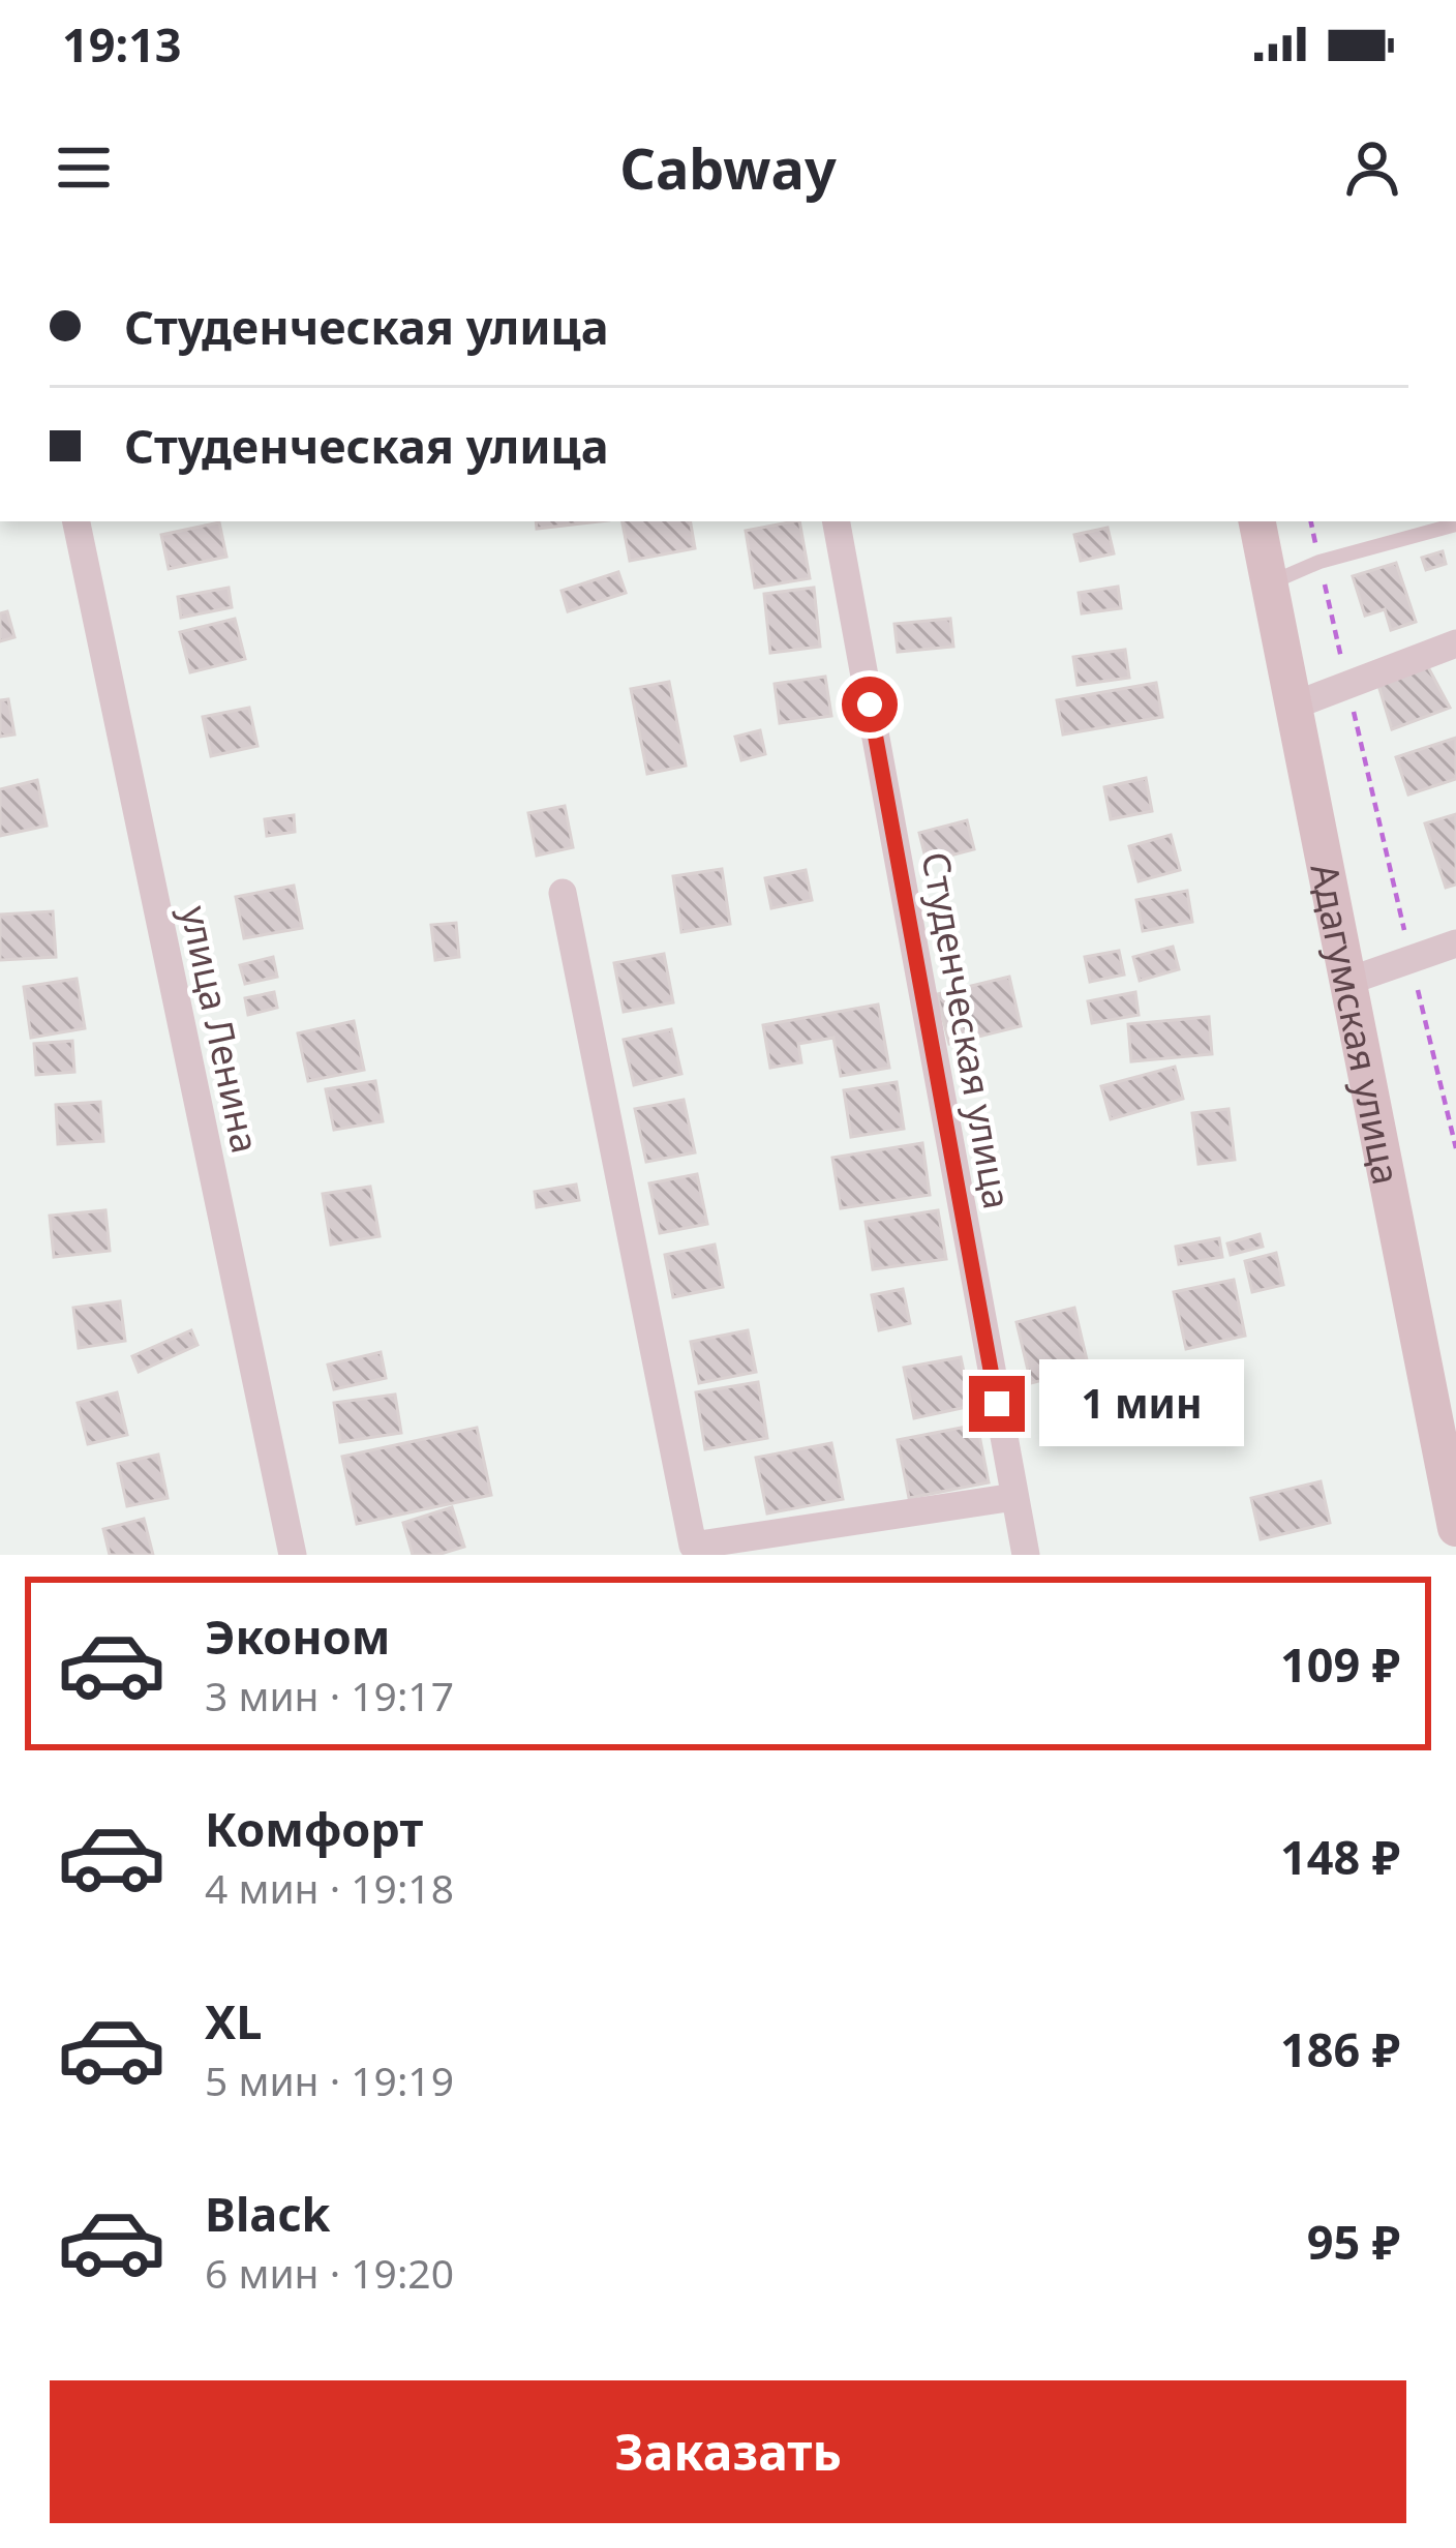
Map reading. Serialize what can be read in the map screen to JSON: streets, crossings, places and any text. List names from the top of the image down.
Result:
{
  "streets": {
    "main road": ["Адагумская улица"],
    "street": ["улица Ленина", "Студенческая улица"]
  },
  "page": {
    "status": "19:13",
    "header": "Cabway",
    "banner": ["Студенческая улица", "Студенческая улица"],
    "bubble": "1 мин",
    "list": [
      {
        "name": "Эконом",
        "note": "3 мин · 19:17",
        "value": "109 ₽"
      },
      {
        "name": "Комфорт",
        "note": "4 мин · 19:18",
        "value": "148 ₽"
      },
      {
        "name": "XL",
        "note": "5 мин · 19:19",
        "value": "186 ₽"
      },
      {
        "name": "Black",
        "note": "6 мин · 19:20",
        "value": "95 ₽"
      }
    ],
    "buttons": "Заказать"
  }
}
